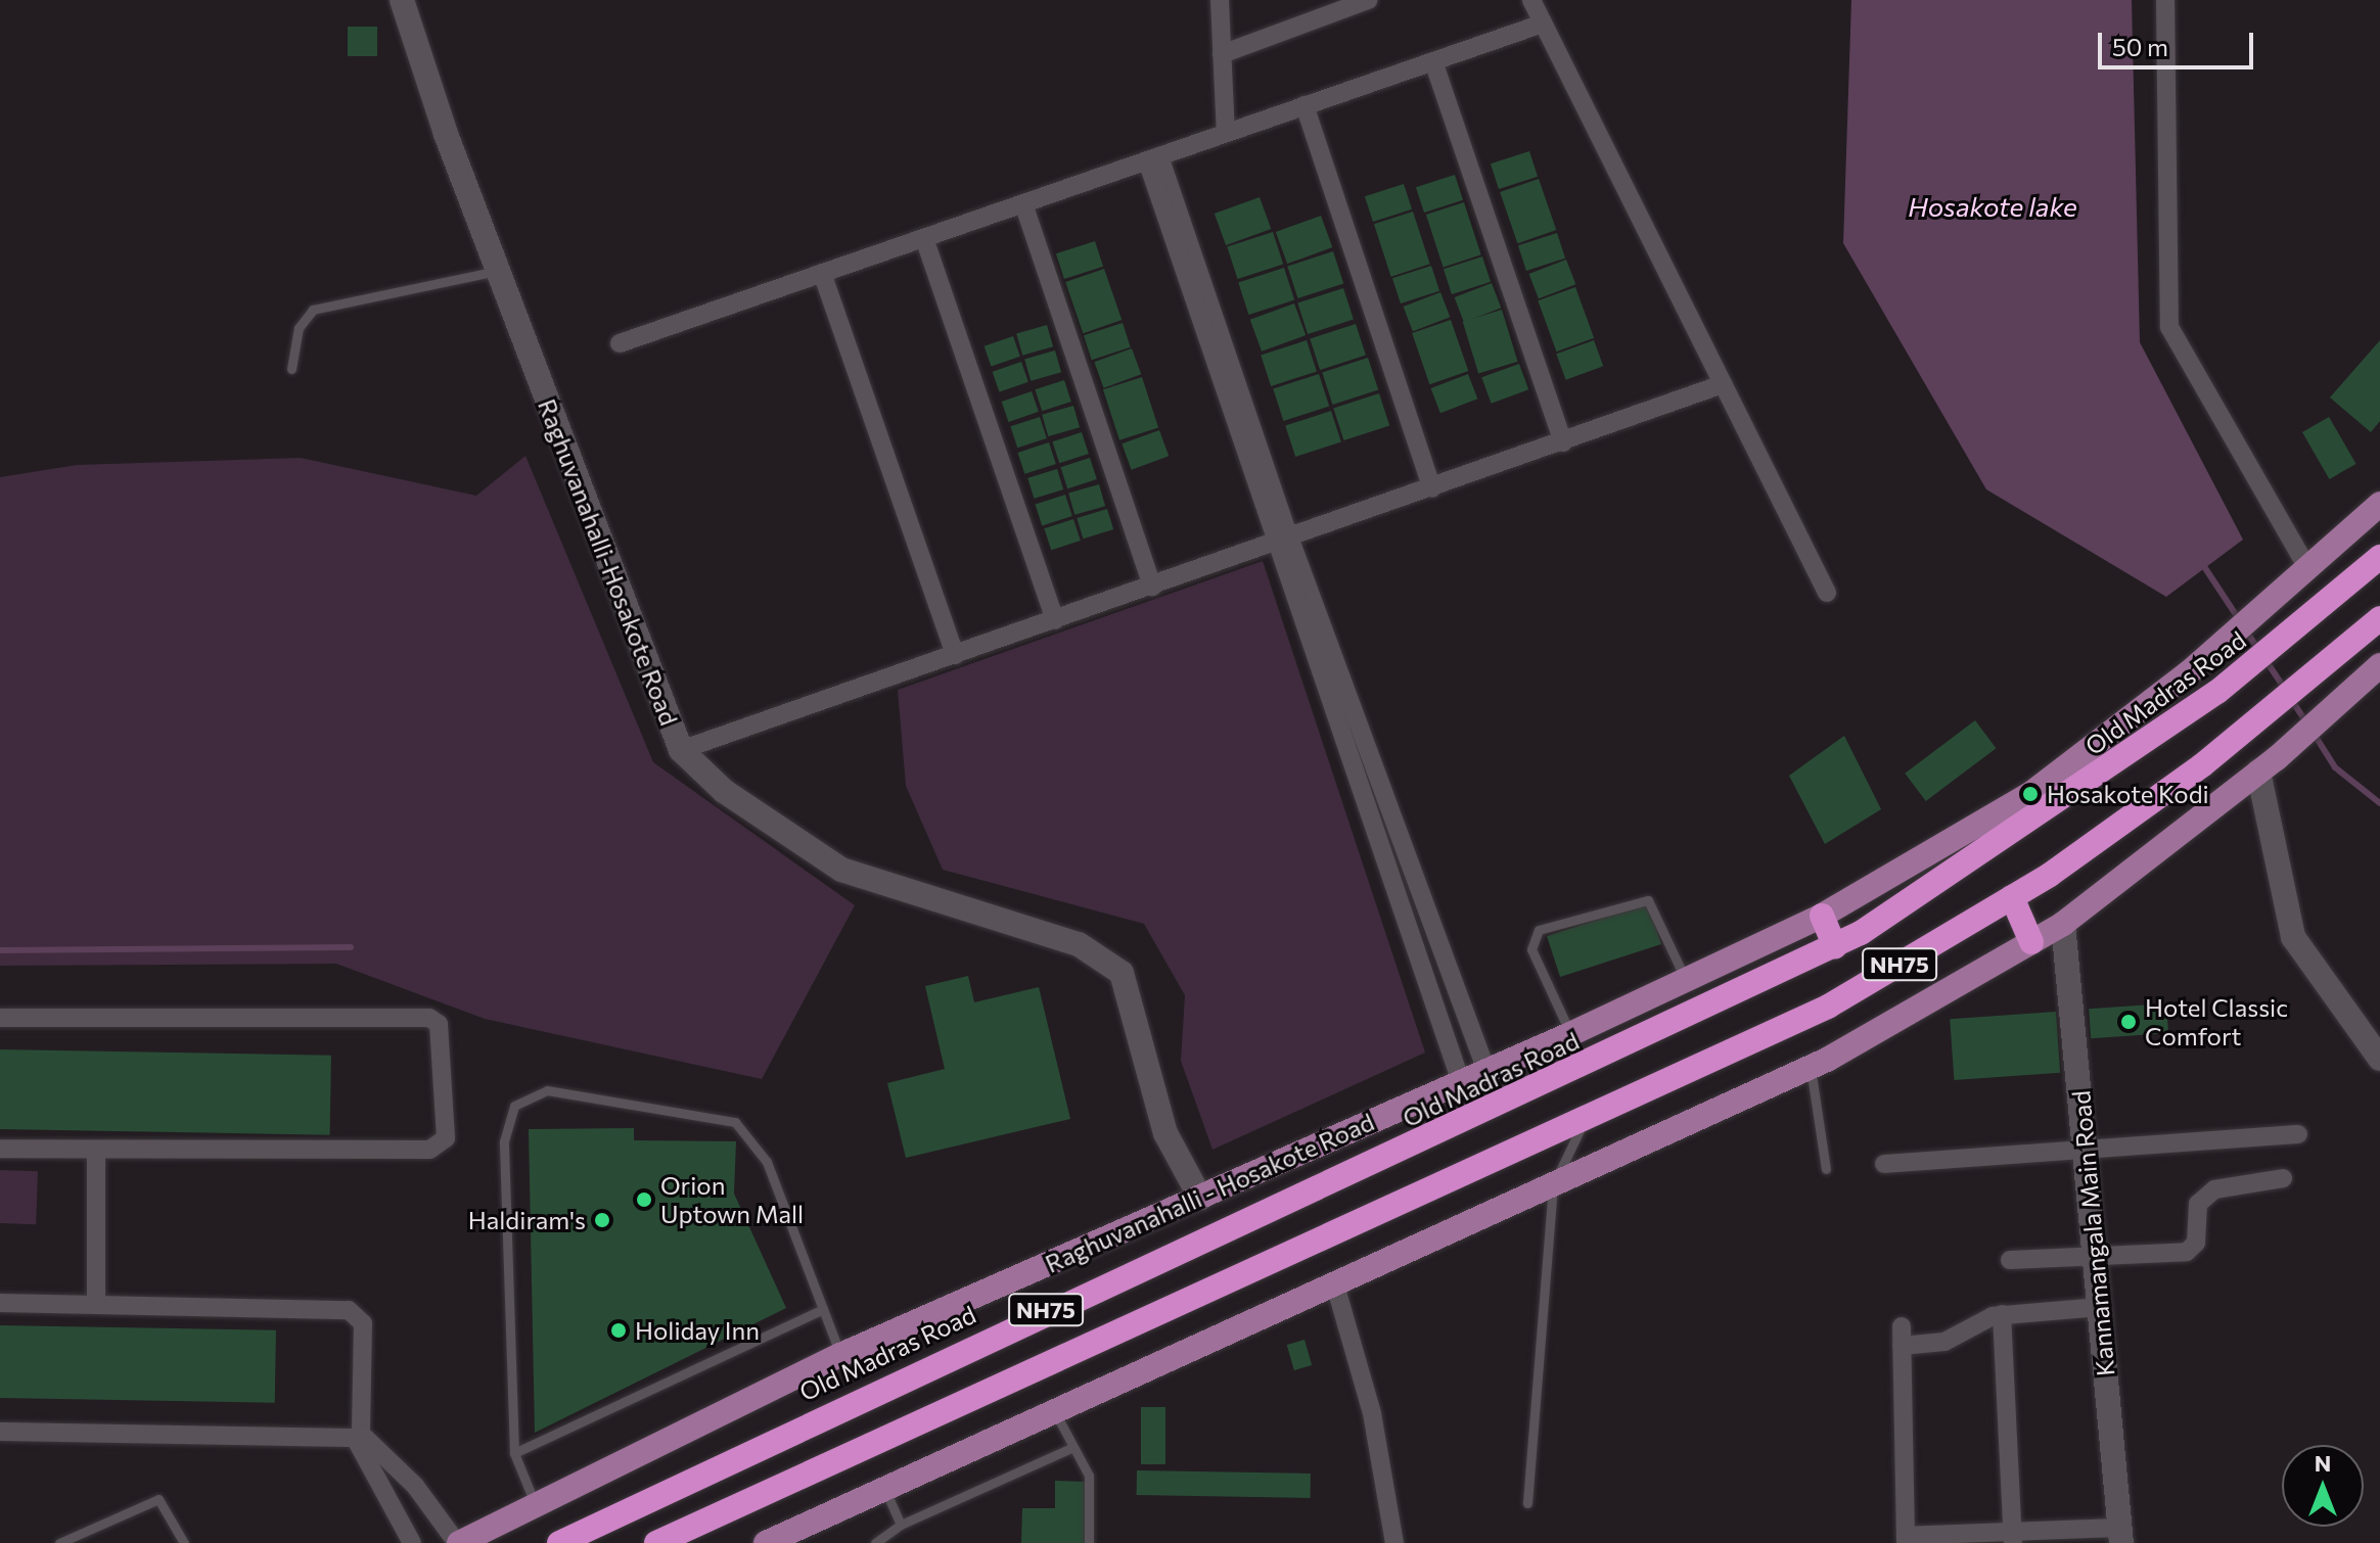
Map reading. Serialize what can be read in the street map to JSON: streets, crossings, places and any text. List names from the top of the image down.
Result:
{
  "streets": {
    "highway": ["Old Madras Road", "NH75"],
    "main road": ["Raghuvanahalli-Hosakote Road", "Raghuvanahalli - Hosakote Road", "Kannamangala Main Road"]
  },
  "crossings": [
    ["Raghuvanahalli-Hosakote Road", "Raghuvanahalli - Hosakote Road"]
  ],
  "water": ["Hosakote lake"],
  "places": [
    "Hosakote Kodi",
    "Hotel Classic Comfort",
    "Orion Uptown Mall",
    "Haldiram's",
    "Holiday Inn"
  ],
  "scale_bar": "50 m",
  "north": "top"
}
